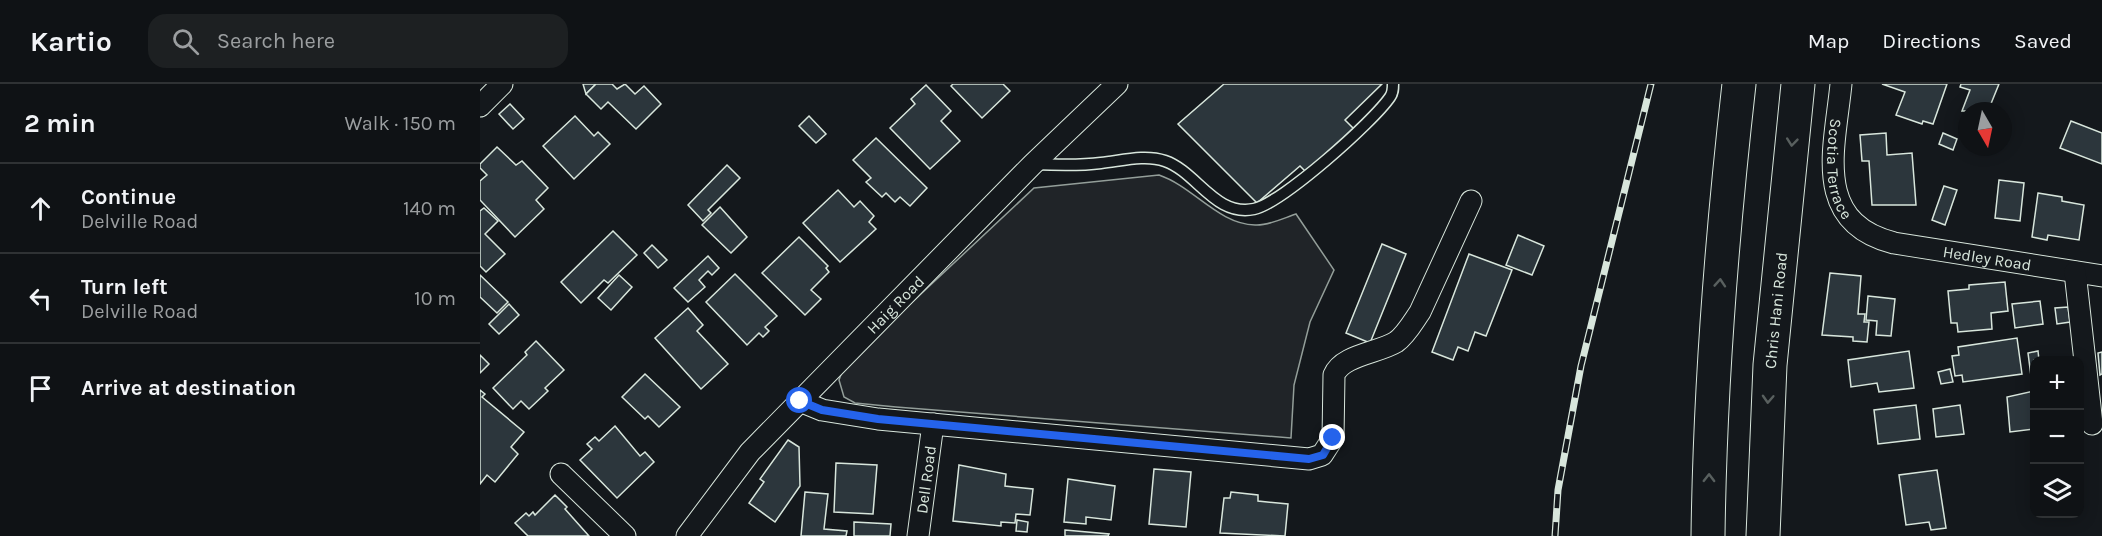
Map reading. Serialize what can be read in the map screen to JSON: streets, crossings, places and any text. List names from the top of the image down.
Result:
{
  "streets": {
    "main road": ["Chris Hani Road"],
    "street": [
      "Scotia Terrace",
      "Hedley Road",
      "Haig Road",
      "Dell Road"
    ]
  },
  "crossings": [
    ["Scotia Terrace", "Hedley Road"]
  ],
  "north": "bottom",
  "page": {
    "header": "Kartio",
    "search": "Search here",
    "nav": ["Map", "Directions", "Saved"],
    "heading": ["2 min", "Walk · 150 m"],
    "list": [
      ["Continue", "Delville Road", "140 m"],
      ["Turn left", "Delville Road", "10 m"],
      "Arrive at destination"
    ],
    "map_buttons": ["+", "−"]
  }
}
